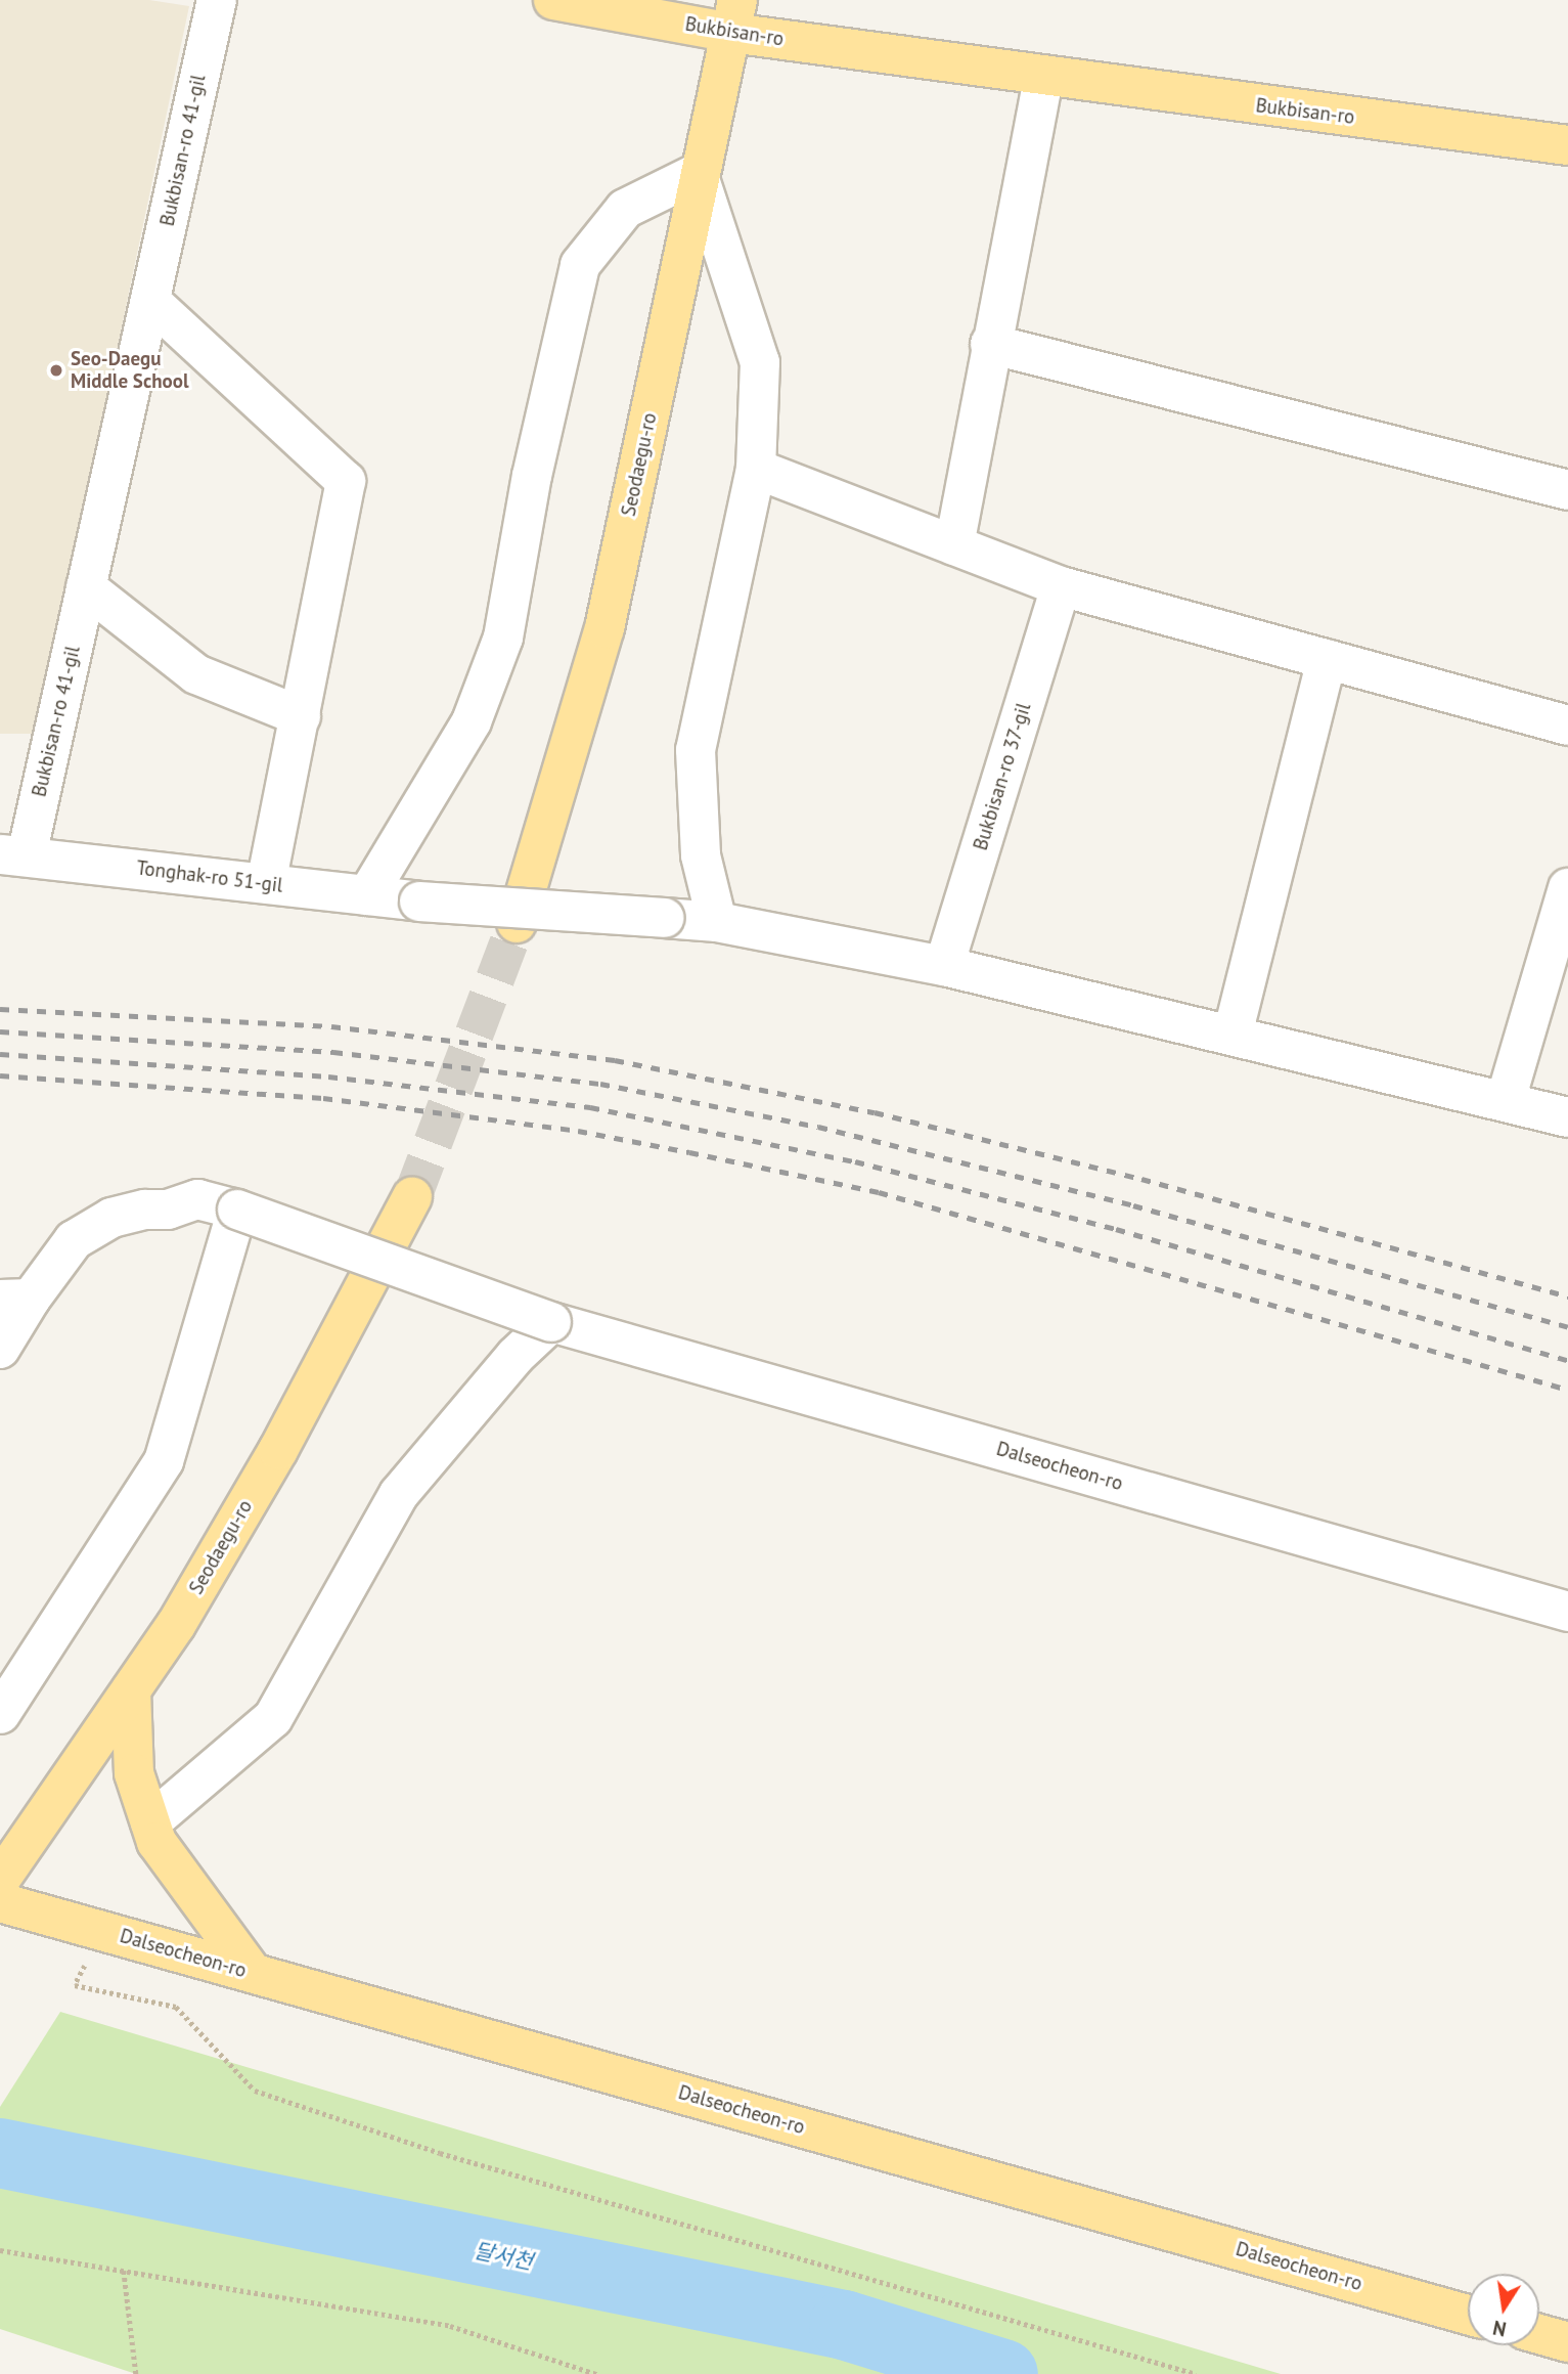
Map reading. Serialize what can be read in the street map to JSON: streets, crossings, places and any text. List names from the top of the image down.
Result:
{
  "streets": {
    "main road": ["Bukbisan-ro", "Seodaegu-ro", "Dalseocheon-ro"],
    "street": ["Bukbisan-ro 41-gil", "Bukbisan-ro 37-gil", "Tonghak-ro 51-gil"]
  },
  "crossings": [
    ["Bukbisan-ro", "Seodaegu-ro"],
    ["Bukbisan-ro 41-gil", "Tonghak-ro 51-gil"]
  ],
  "water": ["달서천"],
  "places": ["Seo-Daegu Middle School"],
  "north": "bottom"
}
